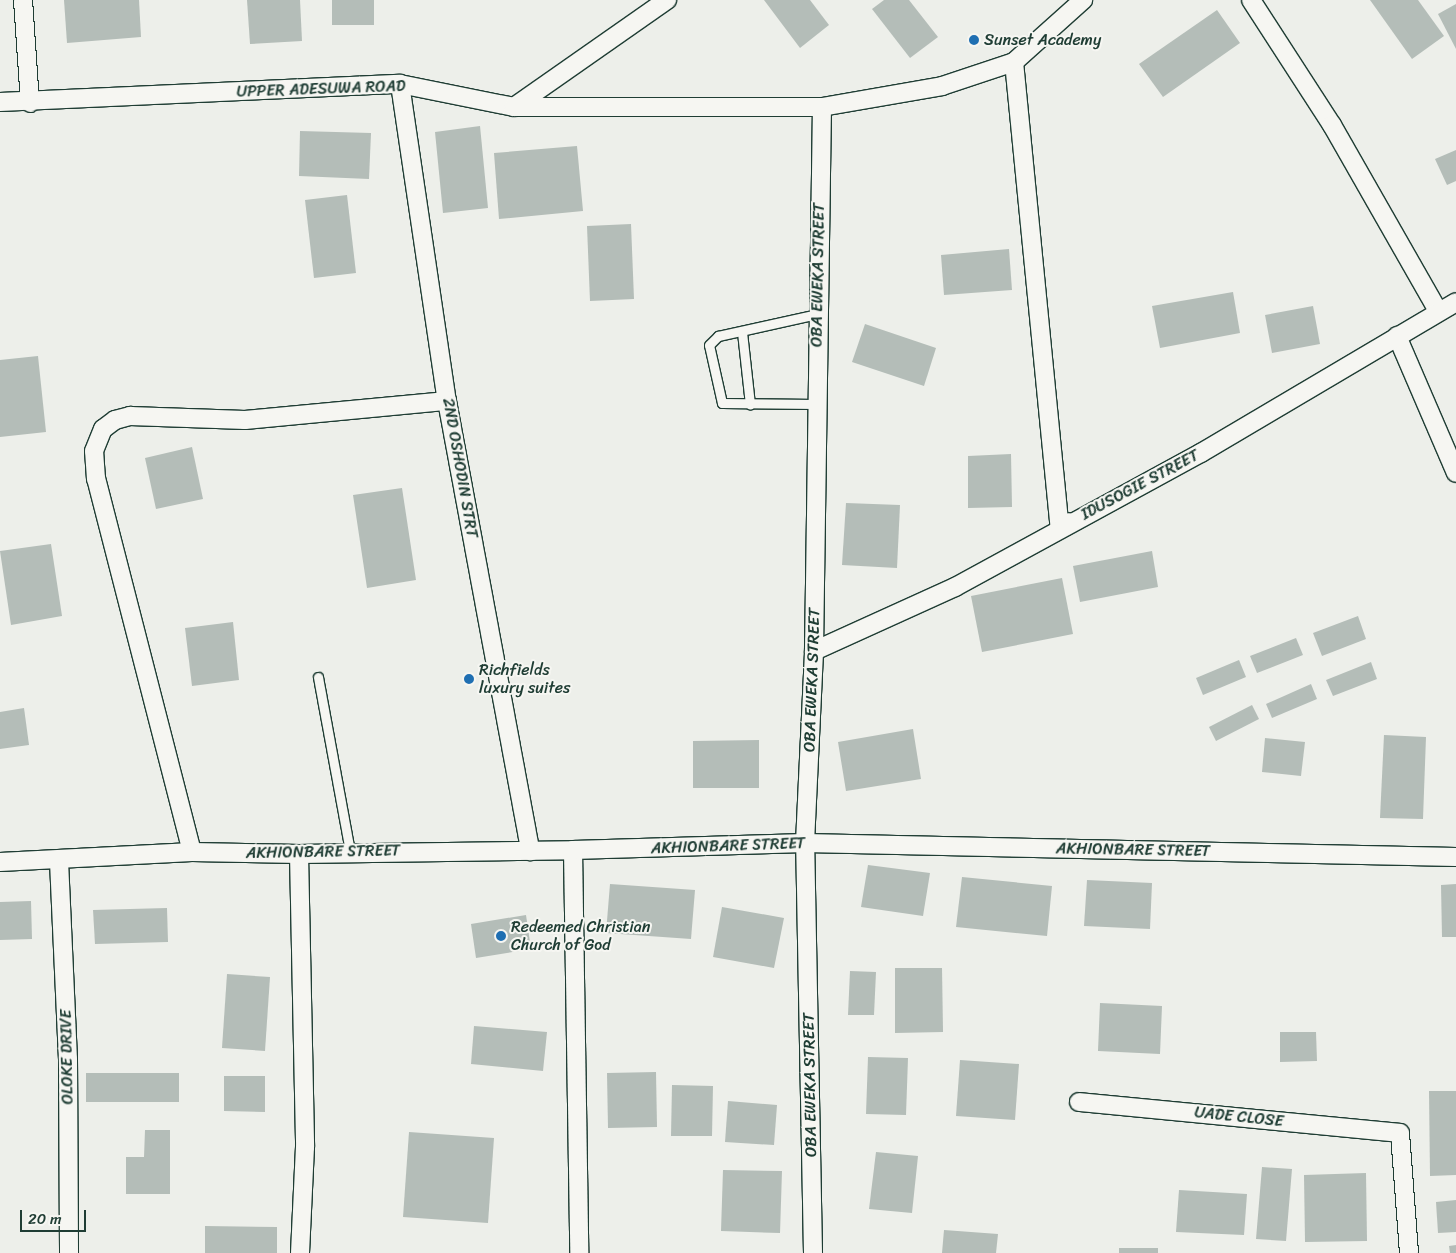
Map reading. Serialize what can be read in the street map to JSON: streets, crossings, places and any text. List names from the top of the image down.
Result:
{
  "streets": {
    "street": [
      "UPPER ADESUWA ROAD",
      "OBA EWEKA STREET",
      "2ND OSHODIN STRT",
      "IDUSOGIE STREET",
      "AKHIONBARE STREET",
      "OLOKE DRIVE",
      "UADE CLOSE"
    ]
  },
  "crossings": [
    ["UPPER ADESUWA ROAD", "OBA EWEKA STREET"],
    ["UPPER ADESUWA ROAD", "2ND OSHODIN STRT"],
    ["OBA EWEKA STREET", "IDUSOGIE STREET"],
    ["OBA EWEKA STREET", "AKHIONBARE STREET"],
    ["2ND OSHODIN STRT", "AKHIONBARE STREET"],
    ["AKHIONBARE STREET", "OLOKE DRIVE"]
  ],
  "places": ["Sunset Academy", "Richfields luxury suites", "Redeemed Christian Church of God"],
  "scale_bar": "20 m"
}
